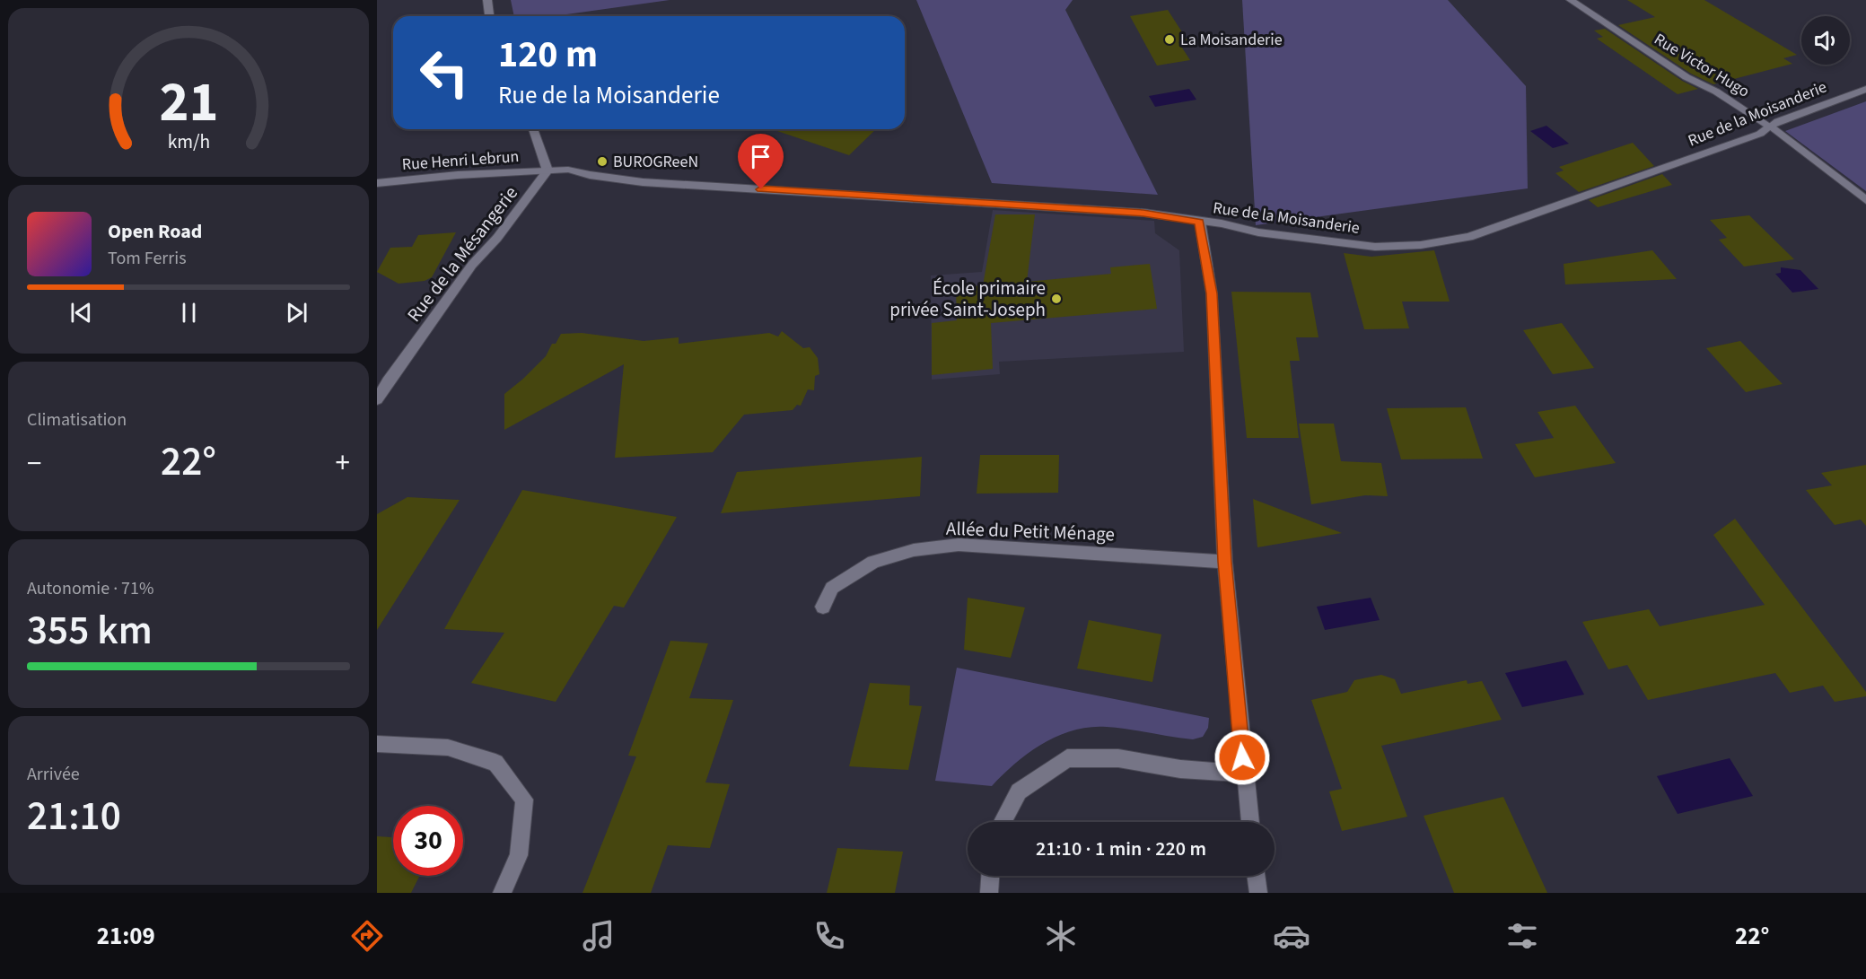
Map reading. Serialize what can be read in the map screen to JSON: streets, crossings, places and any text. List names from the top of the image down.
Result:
{
  "streets": {
    "street": [
      "Rue Victor Hugo",
      "Rue de la Moisanderie",
      "Rue Henri Lebrun",
      "Rue de la Mésangerie",
      "Allée du Petit Ménage"
    ]
  },
  "crossings": [
    ["Rue Victor Hugo", "Rue de la Moisanderie"],
    ["Rue de la Moisanderie", "Rue Henri Lebrun"],
    ["Rue de la Moisanderie", "Rue de la Mésangerie"],
    ["Rue Henri Lebrun", "Rue de la Mésangerie"]
  ],
  "places": ["La Moisanderie", "BUROGReeN", "École primaire privée Saint-Joseph"],
  "page": {
    "turn": ["120 m", "Rue de la Moisanderie"],
    "song": ["Open Road", "Tom Ferris"],
    "tile": [
      "Climatisation",
      ["Autonomie · 71%", "355 km"],
      ["Arrivée", "21:10"]
    ],
    "heat": ["−", "22°", "+"],
    "limit": "30",
    "trip": "21:10 · 1 min · 220 m",
    "tabs": ["21:09", "22°"],
    "gauge": ["21", "km/h"]
  }
}
